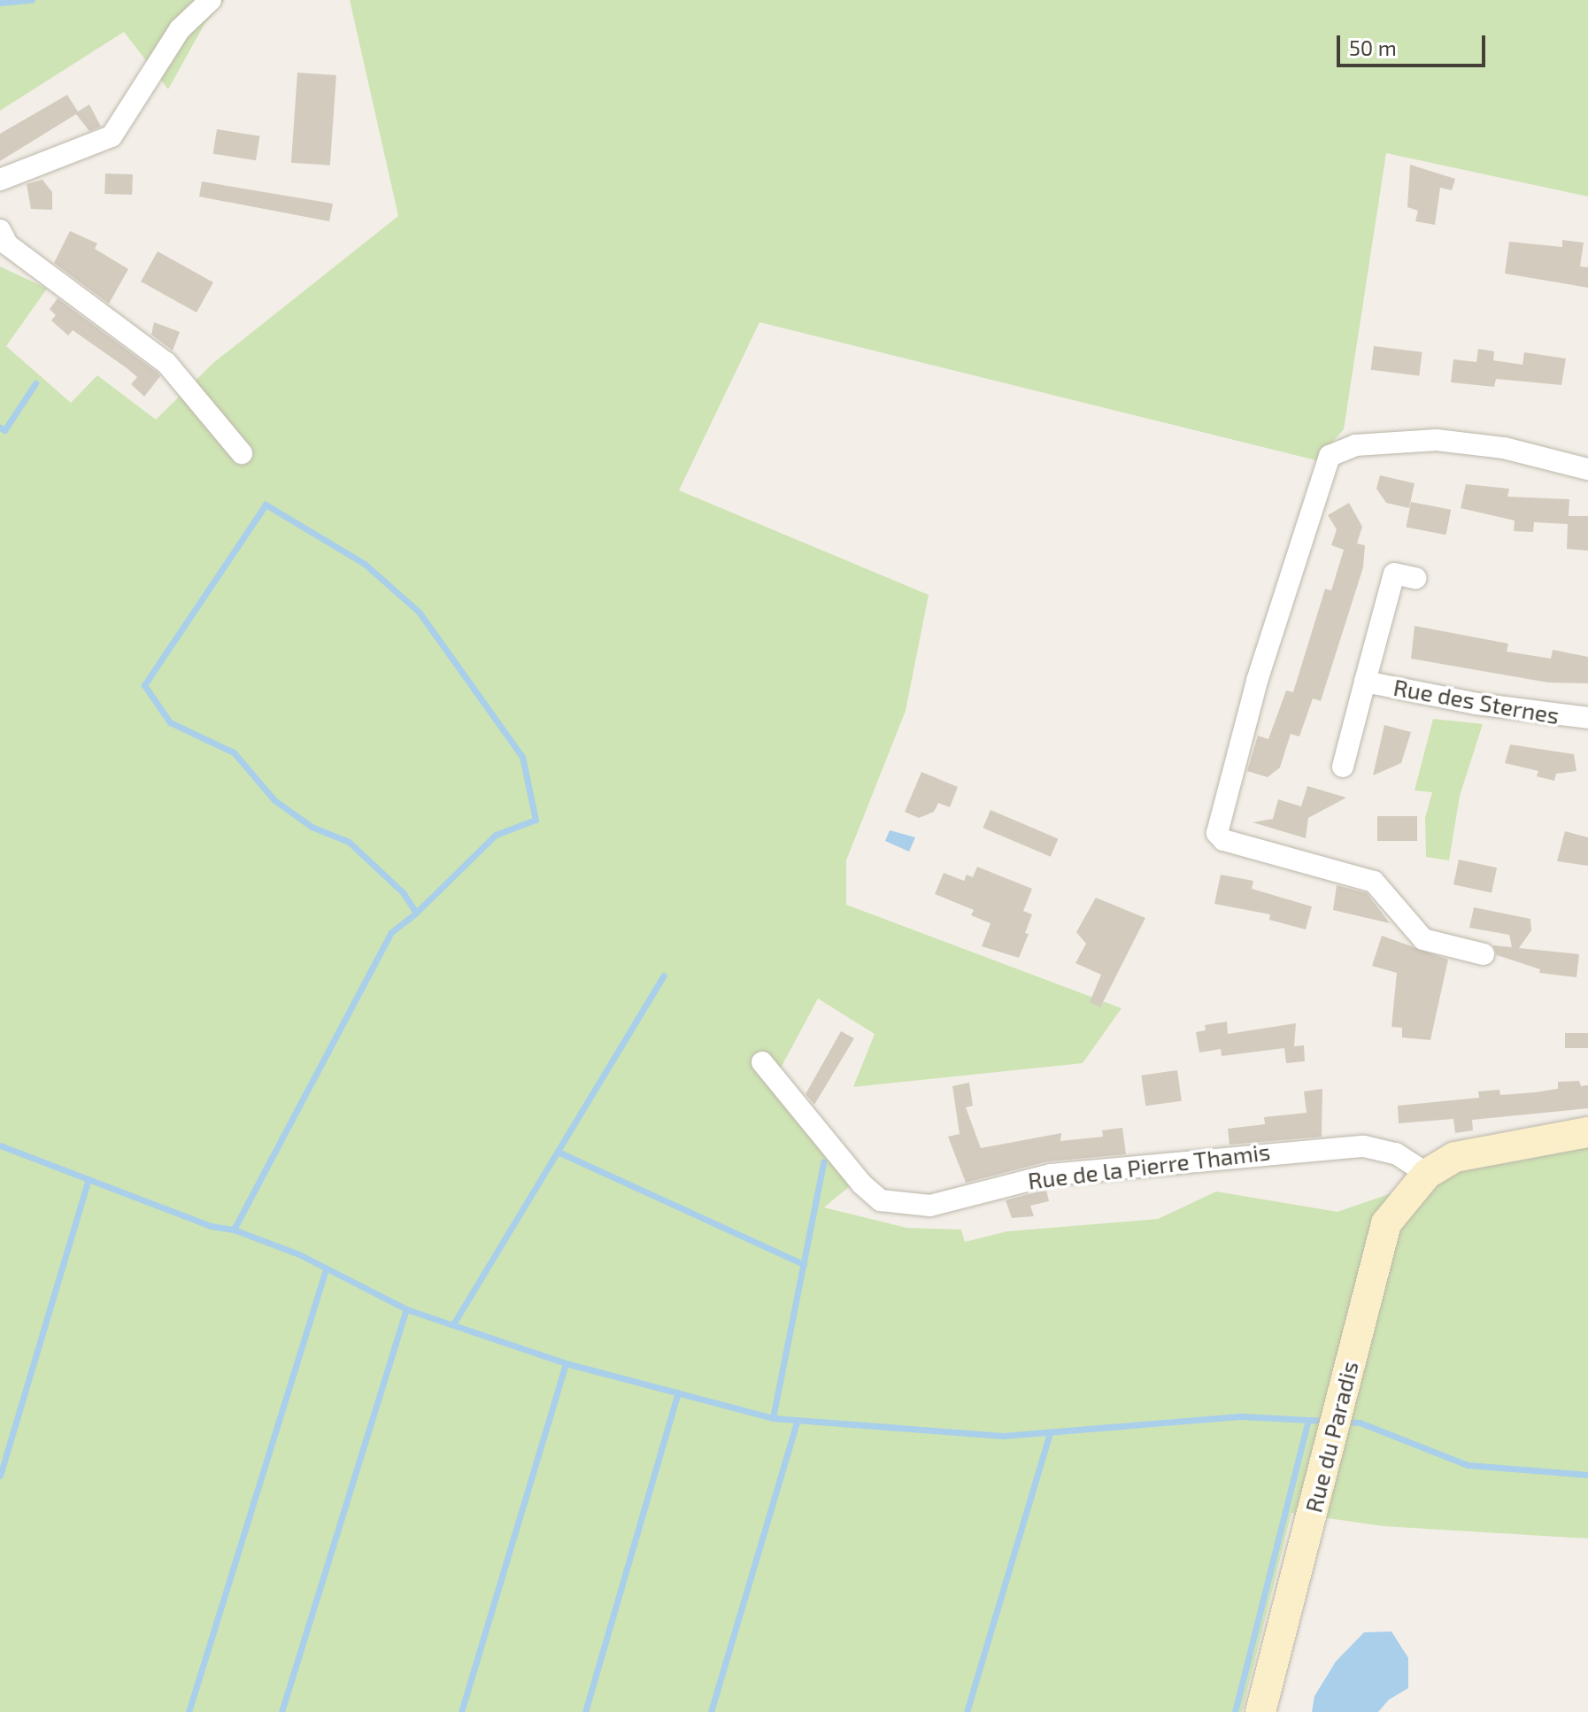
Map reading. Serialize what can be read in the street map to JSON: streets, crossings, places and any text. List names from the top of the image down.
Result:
{
  "streets": {
    "main road": ["Rue du Paradis"],
    "street": ["Rue des Sternes", "Rue de la Pierre Thamis"]
  },
  "crossings": [
    ["Rue de la Pierre Thamis", "Rue du Paradis"]
  ],
  "scale_bar": "50 m"
}
